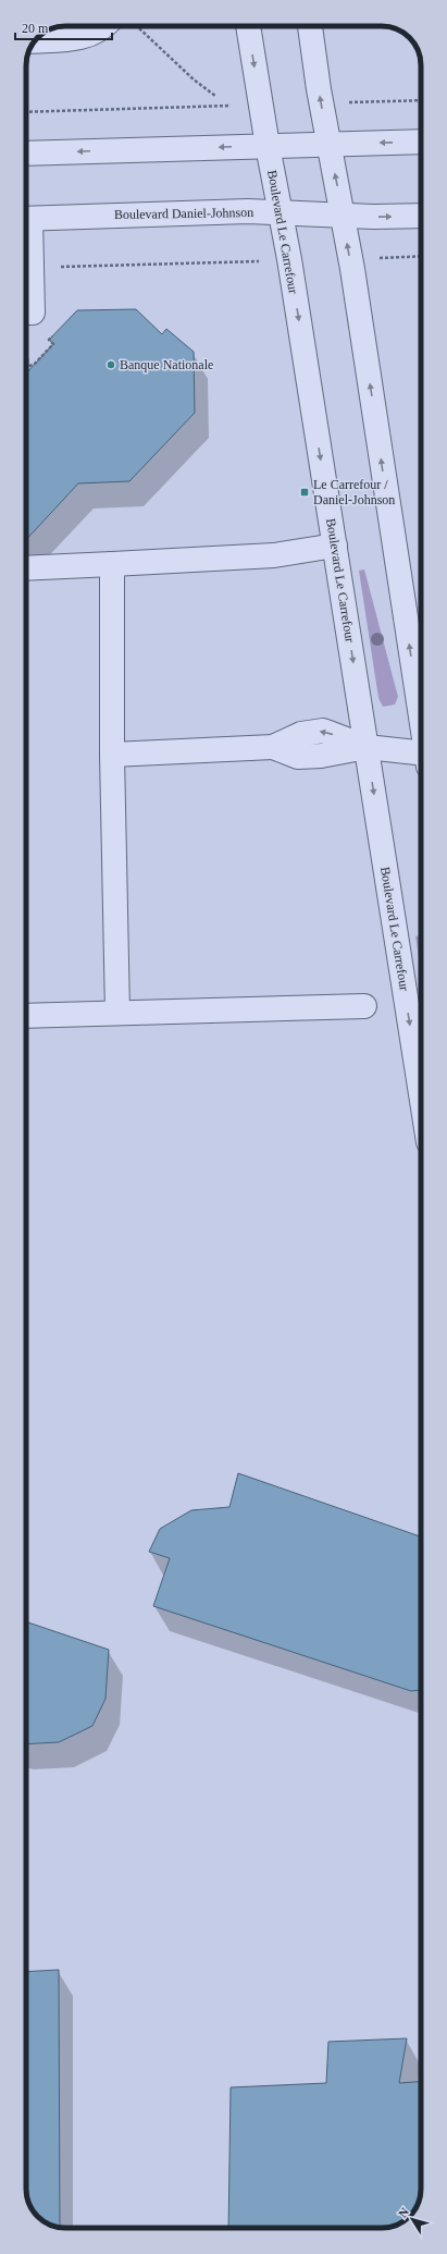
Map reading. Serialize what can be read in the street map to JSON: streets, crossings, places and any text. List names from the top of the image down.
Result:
{
  "streets": {
    "street": ["Boulevard Daniel-Johnson", "Boulevard Le Carrefour"]
  },
  "crossings": [
    ["Boulevard Daniel-Johnson", "Boulevard Le Carrefour"]
  ],
  "places": {
    "other": ["Banque Nationale"],
    "transit": ["Le Carrefour / Daniel-Johnson"]
  },
  "scale_bar": "20 m",
  "north": "top left"
}
